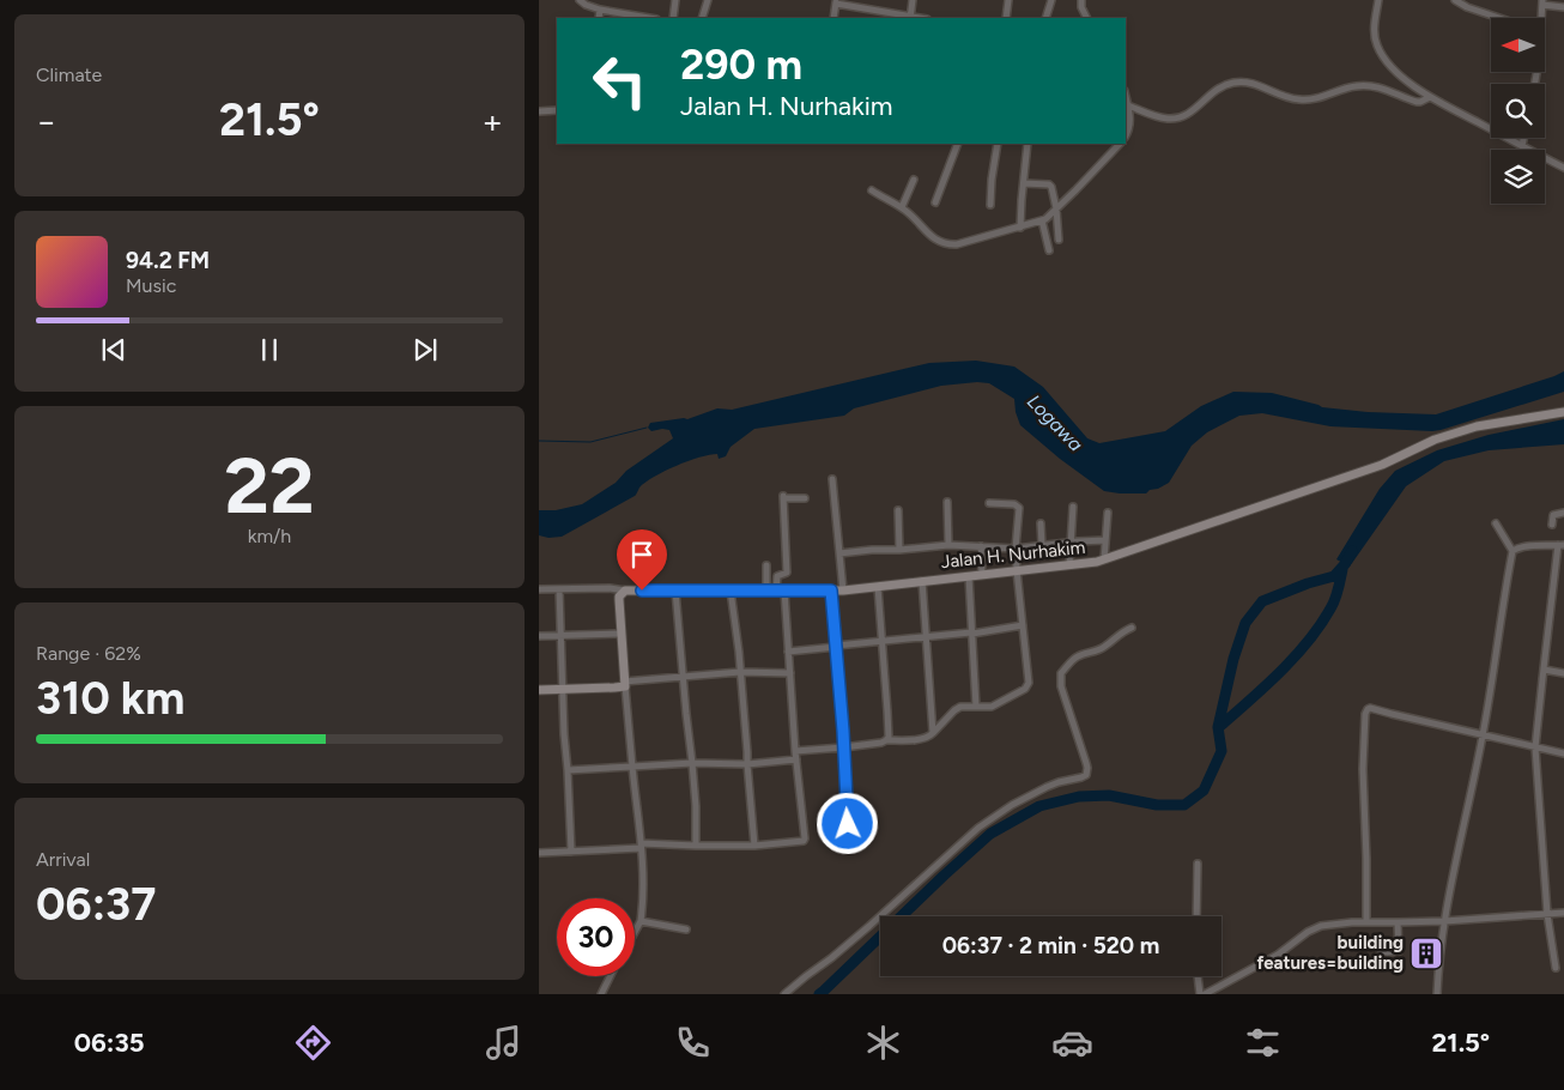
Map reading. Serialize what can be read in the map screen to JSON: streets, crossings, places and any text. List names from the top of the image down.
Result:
{
  "streets": {
    "main road": ["Jalan H. Nurhakim"]
  },
  "water": ["Logawa"],
  "places": {
    "building": ["building features=building"]
  },
  "north": "left",
  "page": {
    "tile": [
      "Climate",
      ["22", "km/h"],
      ["Range · 62%", "310 km"],
      ["Arrival", "06:37"]
    ],
    "turn": ["290 m", "Jalan H. Nurhakim"],
    "heat": ["−", "21.5°", "+"],
    "song": ["94.2 FM", "Music"],
    "limit": "30",
    "trip": "06:37 · 2 min · 520 m",
    "tabs": ["06:35", "21.5°"]
  }
}
